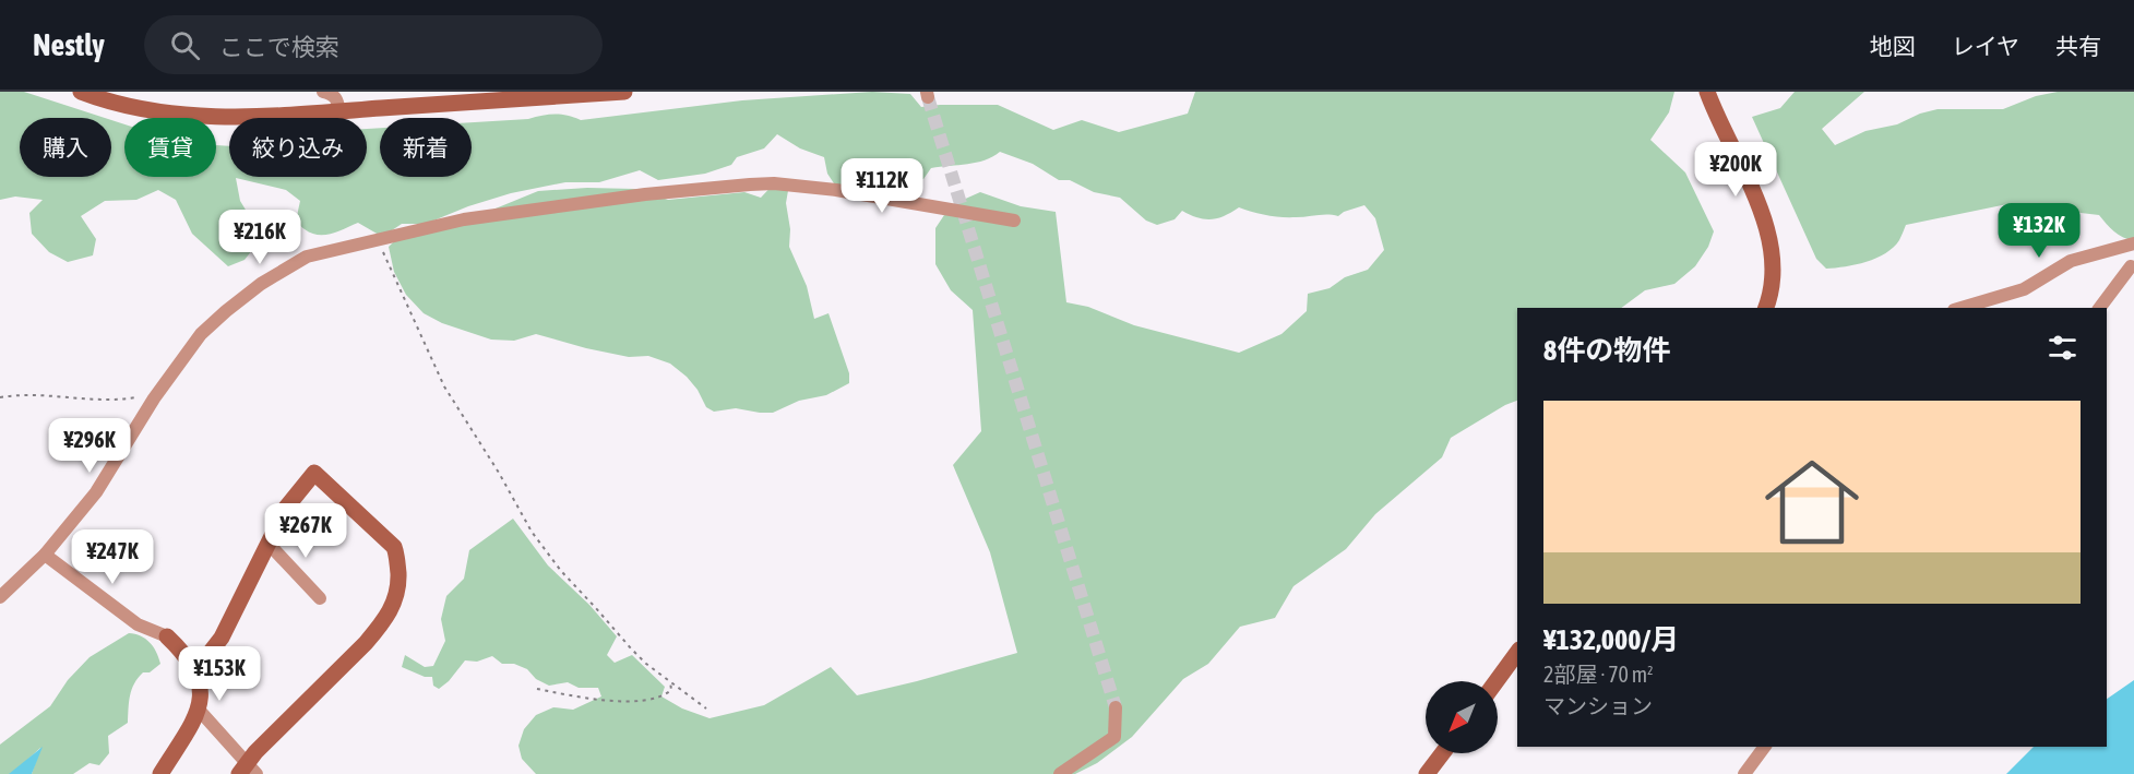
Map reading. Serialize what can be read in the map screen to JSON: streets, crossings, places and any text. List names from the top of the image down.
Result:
{
  "north": "bottom left",
  "page": {
    "header": "Nestly",
    "search": "ここで検索",
    "nav": ["地図", "レイヤ", "共有"],
    "chip": [
      "購入",
      "賃貸",
      "絞り込み",
      "新着"
    ],
    "price": [
      "¥200K",
      "¥112K",
      "¥132K",
      "¥216K",
      "¥296K",
      "¥267K",
      "¥247K",
      "¥153K"
    ],
    "heading": "8件の物件",
    "list": [
      {
        "name": "¥132,000/月",
        "note": "2部屋 · 70 m² · マンション"
      }
    ]
  }
}
